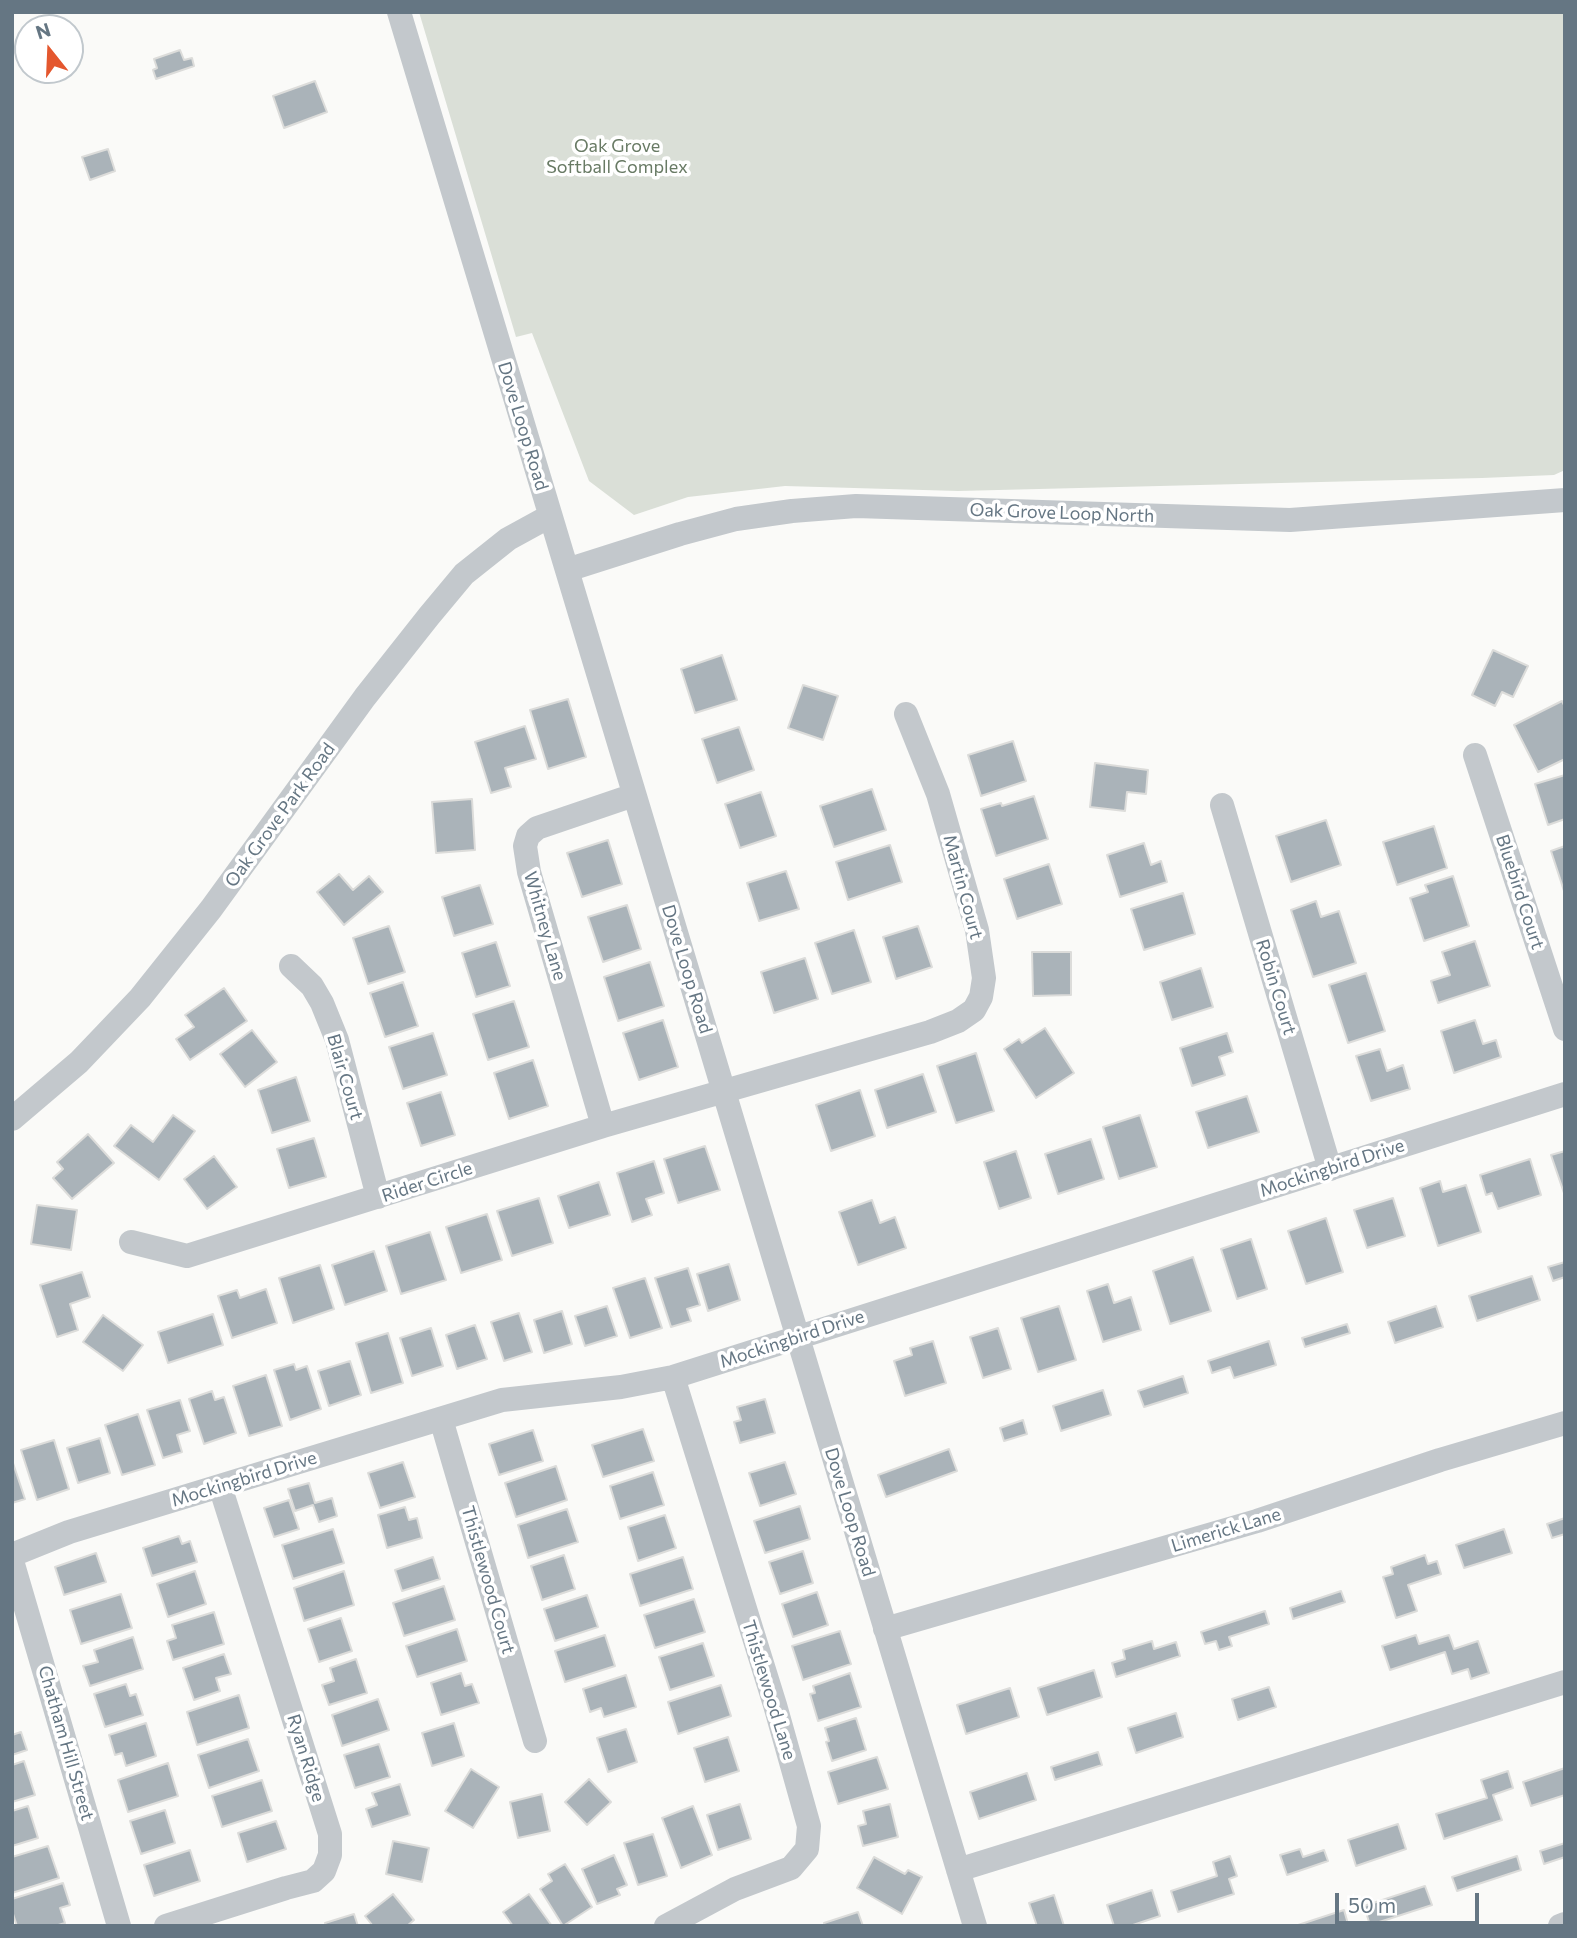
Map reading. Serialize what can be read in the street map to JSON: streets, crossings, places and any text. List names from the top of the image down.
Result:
{
  "streets": {
    "street": [
      "Dove Loop Road",
      "Oak Grove Loop North",
      "Oak Grove Park Road",
      "Martin Court",
      "Bluebird Court",
      "Whitney Lane",
      "Robin Court",
      "Blair Court",
      "Mockingbird Drive",
      "Rider Circle",
      "Limerick Lane",
      "Thistlewood Court",
      "Thistlewood Lane",
      "Chatham Hill Street",
      "Ryan Ridge"
    ]
  },
  "crossings": [
    ["Dove Loop Road", "Oak Grove Loop North"],
    ["Dove Loop Road", "Oak Grove Park Road"],
    ["Dove Loop Road", "Martin Court"],
    ["Dove Loop Road", "Whitney Lane"],
    ["Dove Loop Road", "Mockingbird Drive"],
    ["Dove Loop Road", "Rider Circle"],
    ["Dove Loop Road", "Limerick Lane"],
    ["Martin Court", "Rider Circle"],
    ["Whitney Lane", "Rider Circle"],
    ["Robin Court", "Mockingbird Drive"],
    ["Blair Court", "Rider Circle"],
    ["Mockingbird Drive", "Thistlewood Court"],
    ["Mockingbird Drive", "Thistlewood Lane"],
    ["Mockingbird Drive", "Chatham Hill Street"],
    ["Mockingbird Drive", "Ryan Ridge"]
  ],
  "parks": ["Oak Grove Softball Complex"],
  "scale_bar": "50 m",
  "north": "top"
}
